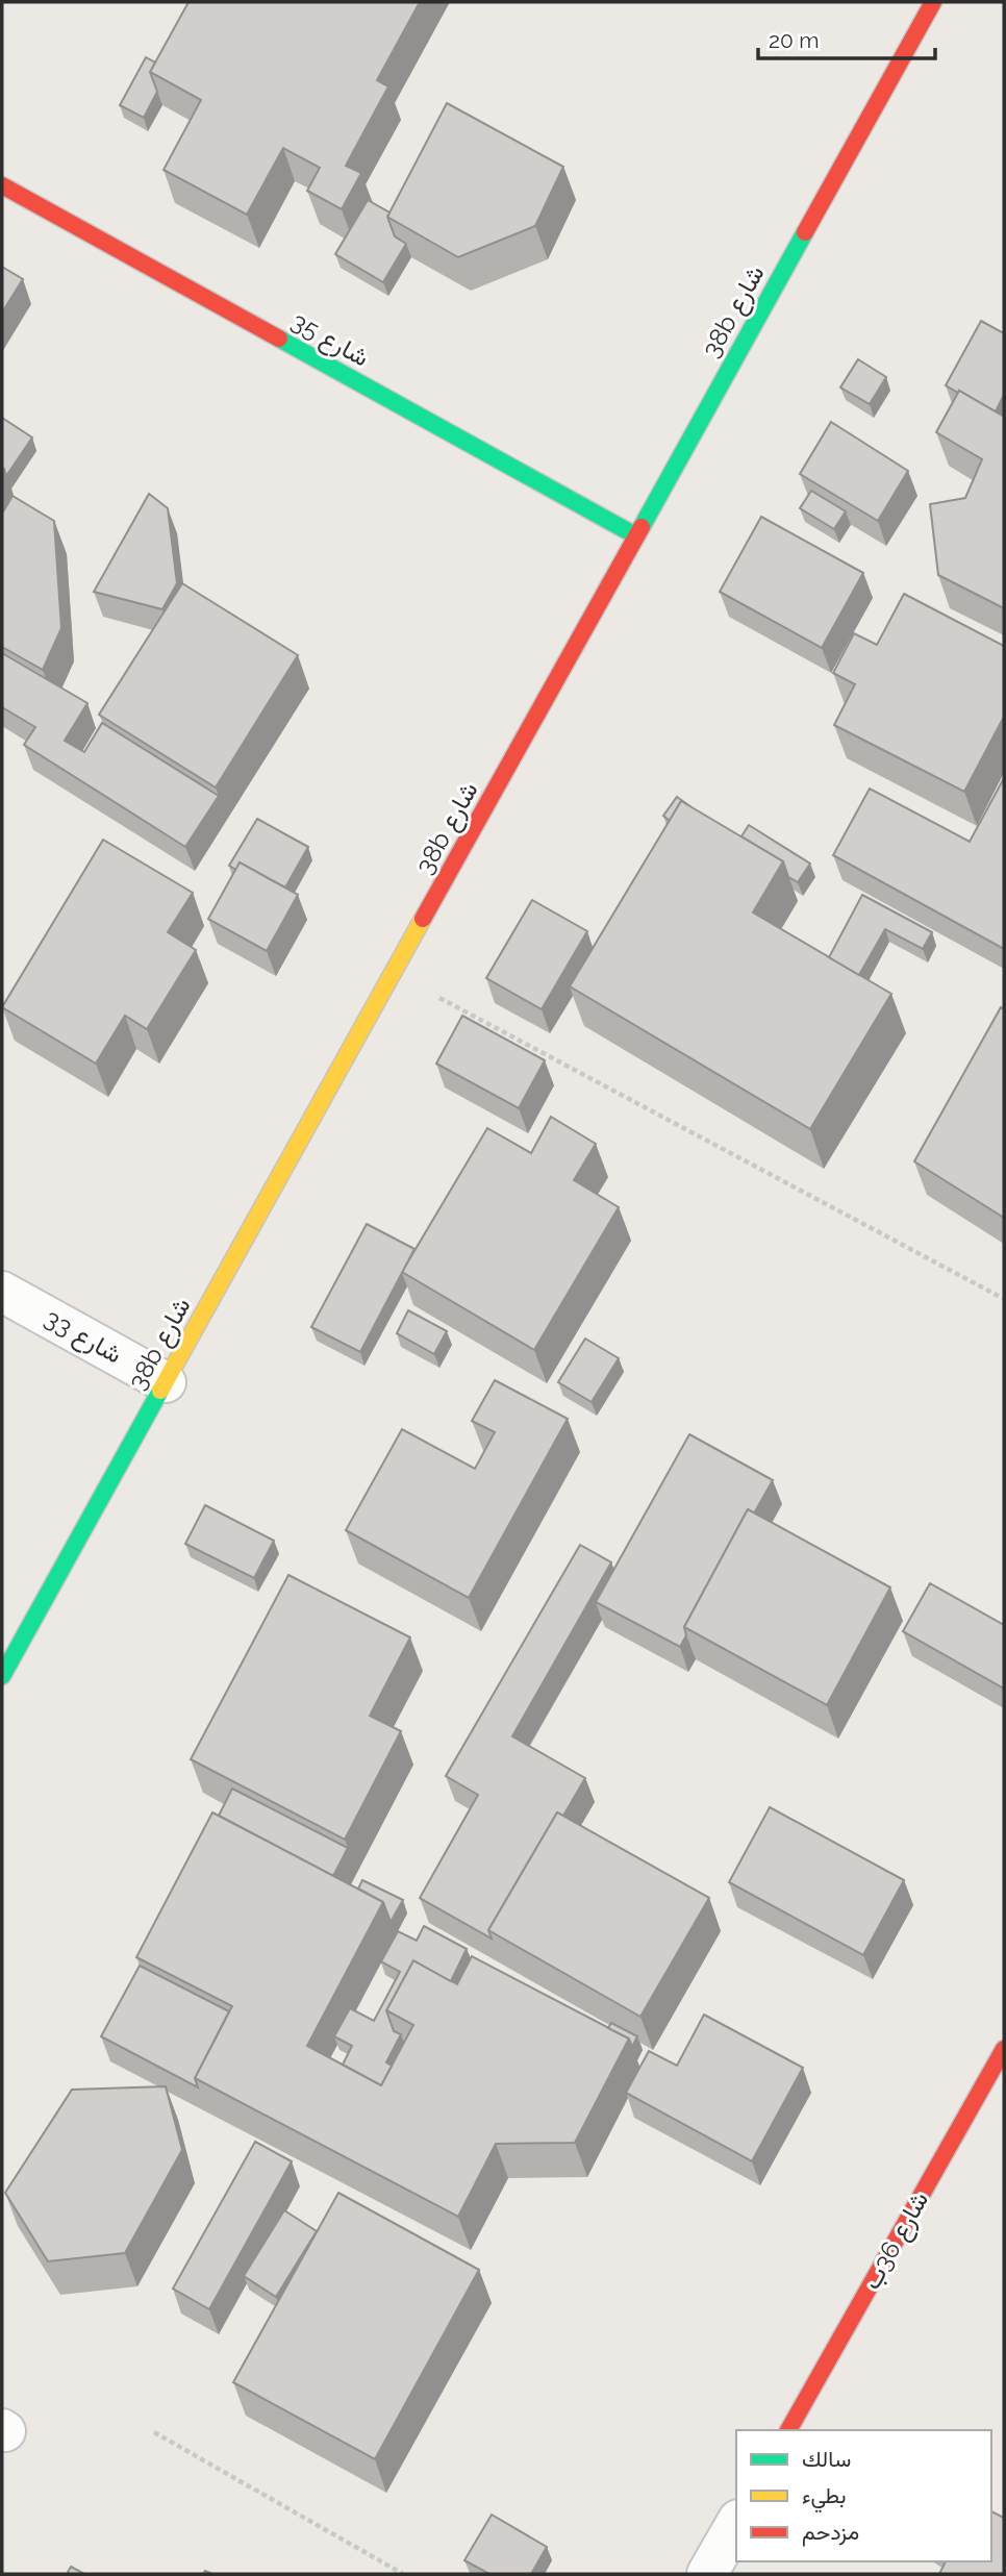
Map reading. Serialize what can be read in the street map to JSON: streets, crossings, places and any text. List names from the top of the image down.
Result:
{
  "streets": {
    "street": [
      "38b شارع",
      "شارع 35",
      "شارع 33",
      "شارع 36ب"
    ]
  },
  "crossings": [
    ["38b شارع", "شارع 35"],
    ["38b شارع", "شارع 33"]
  ],
  "legend": ["سالك", "بطيء", "مزدحم"],
  "scale_bar": "20 m"
}
